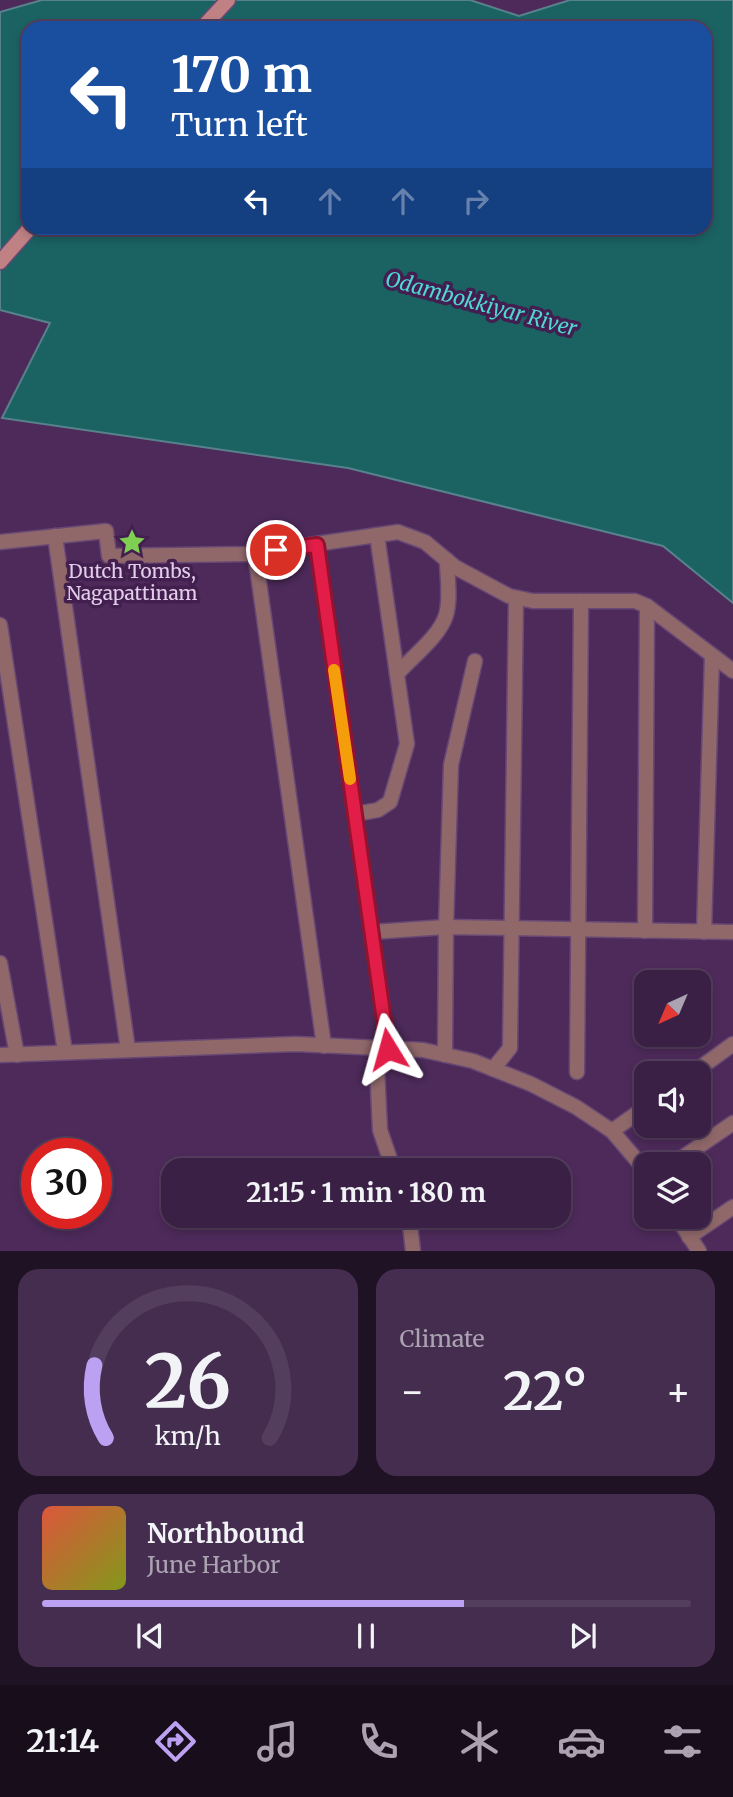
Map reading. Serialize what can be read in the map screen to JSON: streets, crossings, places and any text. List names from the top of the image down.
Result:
{
  "water": ["Odambokkiyar River"],
  "places": {
    "place": ["Dutch Tombs, Nagapattinam"]
  },
  "north": "bottom left",
  "page": {
    "turn": ["170 m", "Turn left"],
    "limit": "30",
    "trip": "21:15 · 1 min · 180 m",
    "tile": "Climate",
    "heat": ["−", "22°", "+"],
    "song": ["Northbound", "June Harbor"],
    "tabs": "21:14",
    "gauge": ["26", "km/h"]
  }
}
